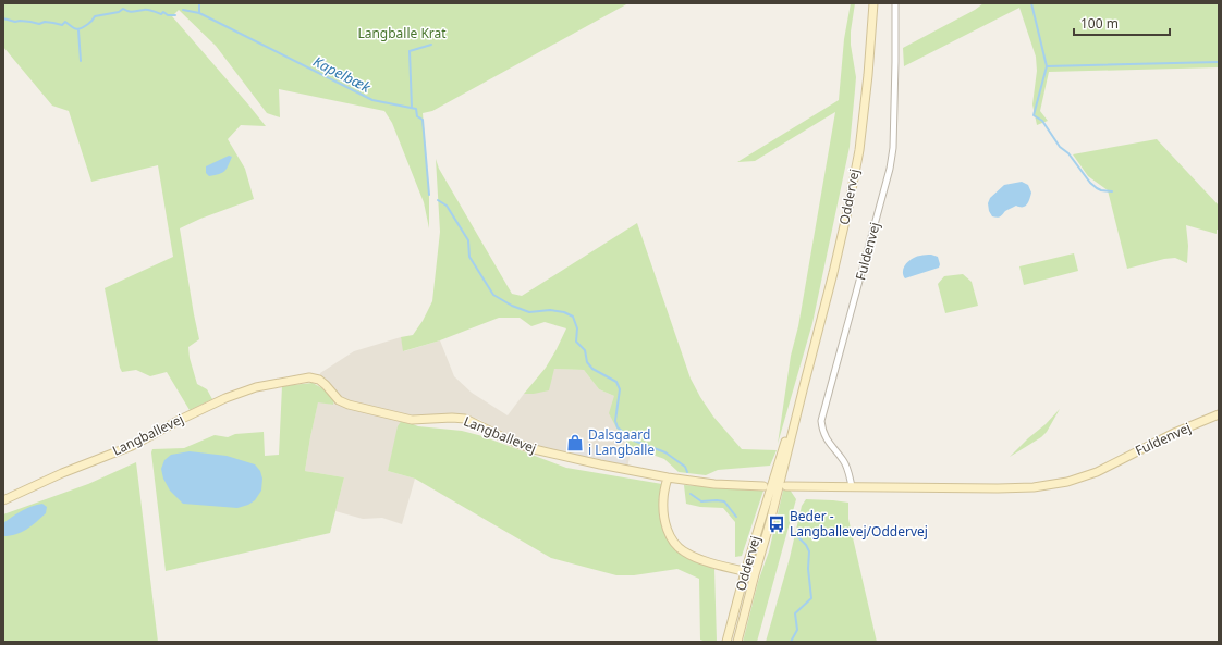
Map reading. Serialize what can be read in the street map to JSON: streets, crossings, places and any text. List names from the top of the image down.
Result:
{
  "streets": {
    "street": ["Oddervej", "Fuldenvej", "Langballevej"]
  },
  "water": ["Kapelbæk"],
  "parks": ["Langballe Krat"],
  "places": {
    "shop": ["Dalsgaard i Langballe"],
    "bus stop": ["Beder - Langballevej/Oddervej"]
  },
  "scale_bar": "100 m"
}
